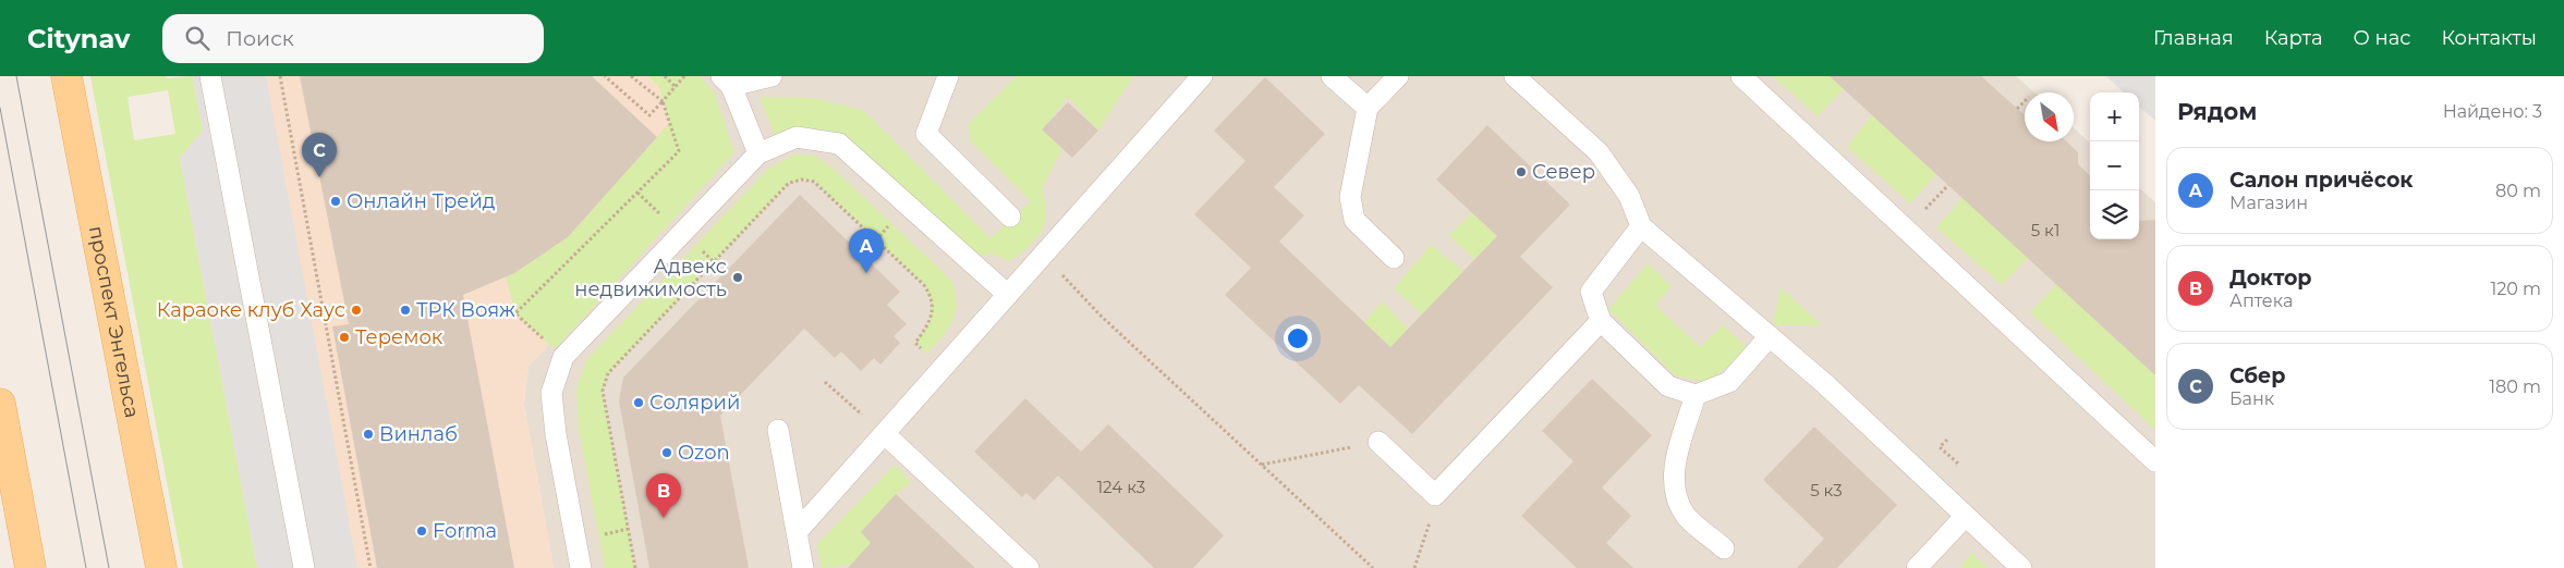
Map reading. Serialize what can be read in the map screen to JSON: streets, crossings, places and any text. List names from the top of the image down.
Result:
{
  "streets": {
    "main road": ["проспект Энгельса"]
  },
  "places": [
    "Север",
    "Онлайн Трейд",
    "Адвекс недвижимость",
    "Караоке клуб Хаус",
    "ТРК Вояж",
    "Теремок",
    "Солярий",
    "Винлаб",
    "Ozon",
    "Forma"
  ],
  "house_numbers": ["5 к1", "124 к3", "5 к3"],
  "north": "bottom right",
  "page": {
    "header": "Citynav",
    "search": "Поиск",
    "nav": [
      "Главная",
      "Карта",
      "О нас",
      "Контакты"
    ],
    "heading": ["Рядом", "Найдено: 3"],
    "map_buttons": ["+", "−"],
    "pins": ["C", "A", "B"],
    "list": [
      {
        "mark": "A",
        "name": "Салон причёсок",
        "note": "Магазин",
        "value": "80 m"
      },
      {
        "mark": "B",
        "name": "Доктор",
        "note": "Аптека",
        "value": "120 m"
      },
      {
        "mark": "C",
        "name": "Сбер",
        "note": "Банк",
        "value": "180 m"
      }
    ]
  }
}
